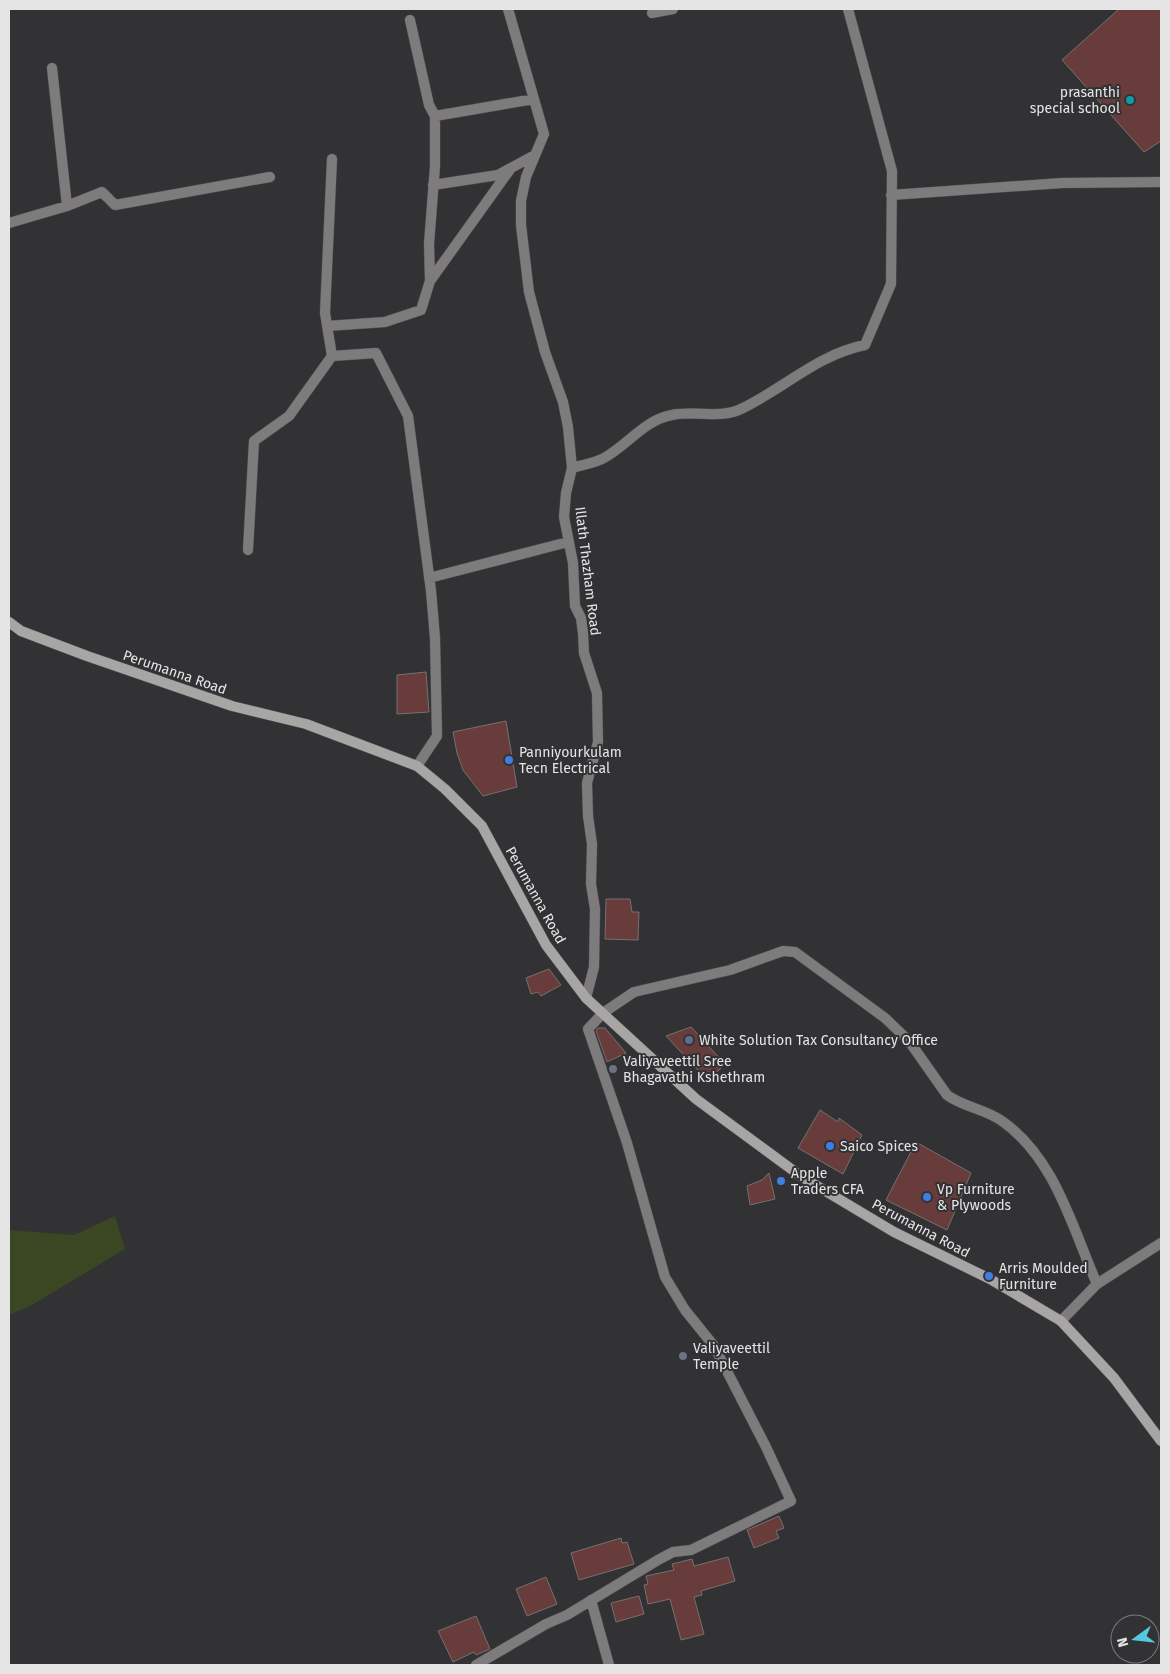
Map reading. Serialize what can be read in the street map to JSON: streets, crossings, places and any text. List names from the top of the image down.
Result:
{
  "streets": {
    "main road": ["Perumanna Road"],
    "street": ["Illath Thazham Road"]
  },
  "crossings": [
    ["Illath Thazham Road", "Perumanna Road"]
  ],
  "places": [
    "prasanthi special school",
    "Panniyourkulam Tecn Electrical",
    "White Solution Tax Consultancy Office",
    "Valiyaveettil Sree Bhagavathi Kshethram",
    "Saico Spices",
    "Apple Traders CFA",
    "Vp Furniture & Plywoods",
    "Arris Moulded Furniture",
    "Valiyaveettil Temple"
  ],
  "north": "left"
}
